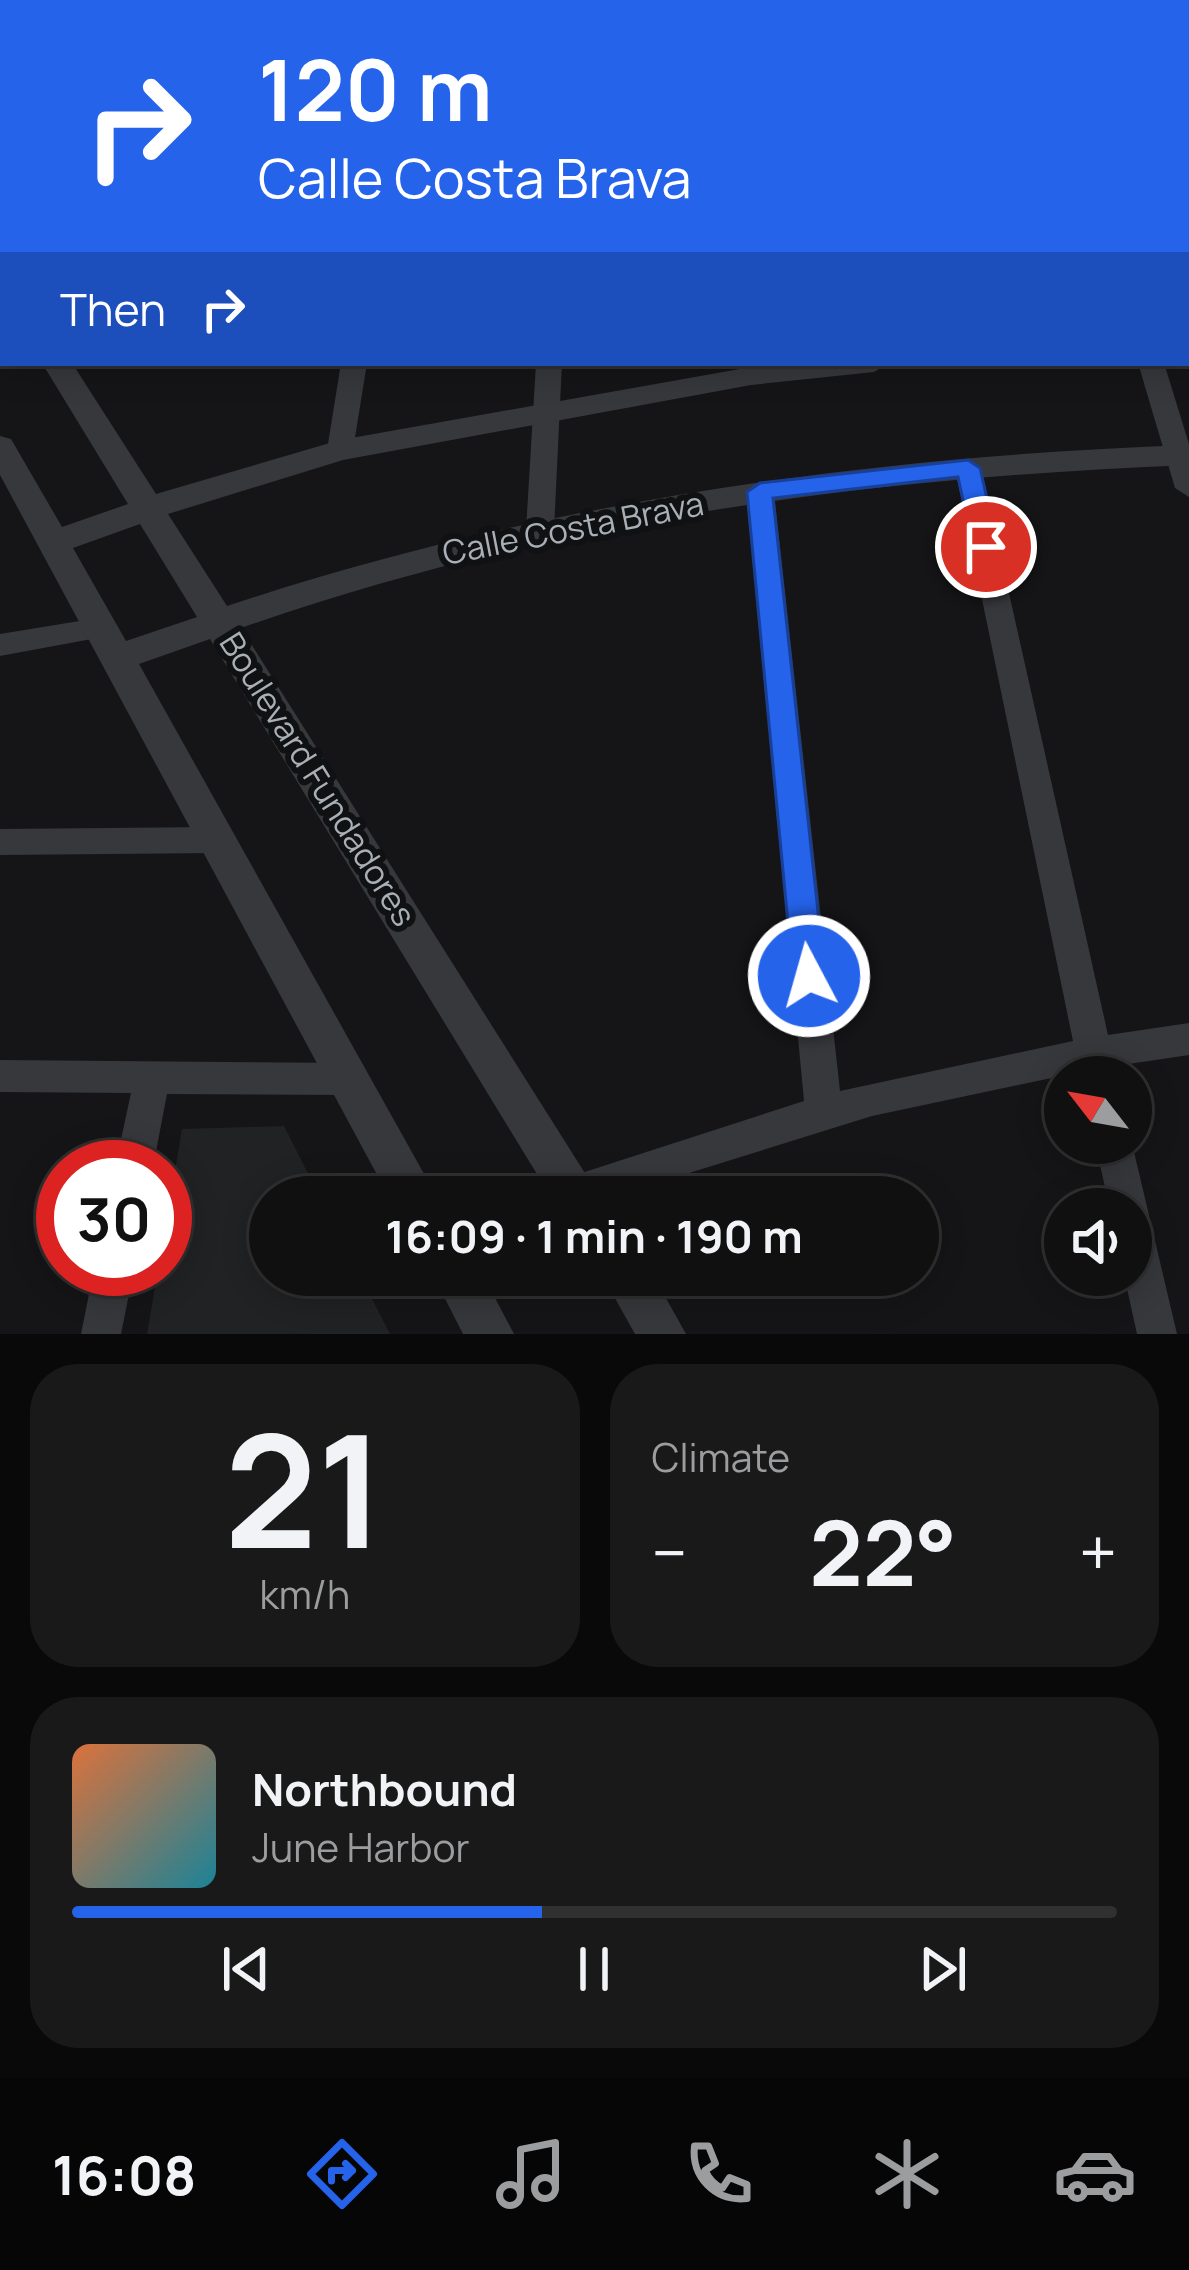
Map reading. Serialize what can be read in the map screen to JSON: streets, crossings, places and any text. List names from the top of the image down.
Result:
{
  "streets": {
    "street": ["Calle Costa Brava", "Boulevard Fundadores"]
  },
  "crossings": [
    ["Calle Costa Brava", "Boulevard Fundadores"]
  ],
  "north": "top left",
  "page": {
    "turn": ["120 m", "Calle Costa Brava"],
    "then": "Then",
    "limit": "30",
    "trip": "16:09 · 1 min · 190 m",
    "tile": [
      ["21", "km/h"],
      "Climate"
    ],
    "heat": ["−", "22°", "+"],
    "song": ["Northbound", "June Harbor"],
    "tabs": "16:08"
  }
}
